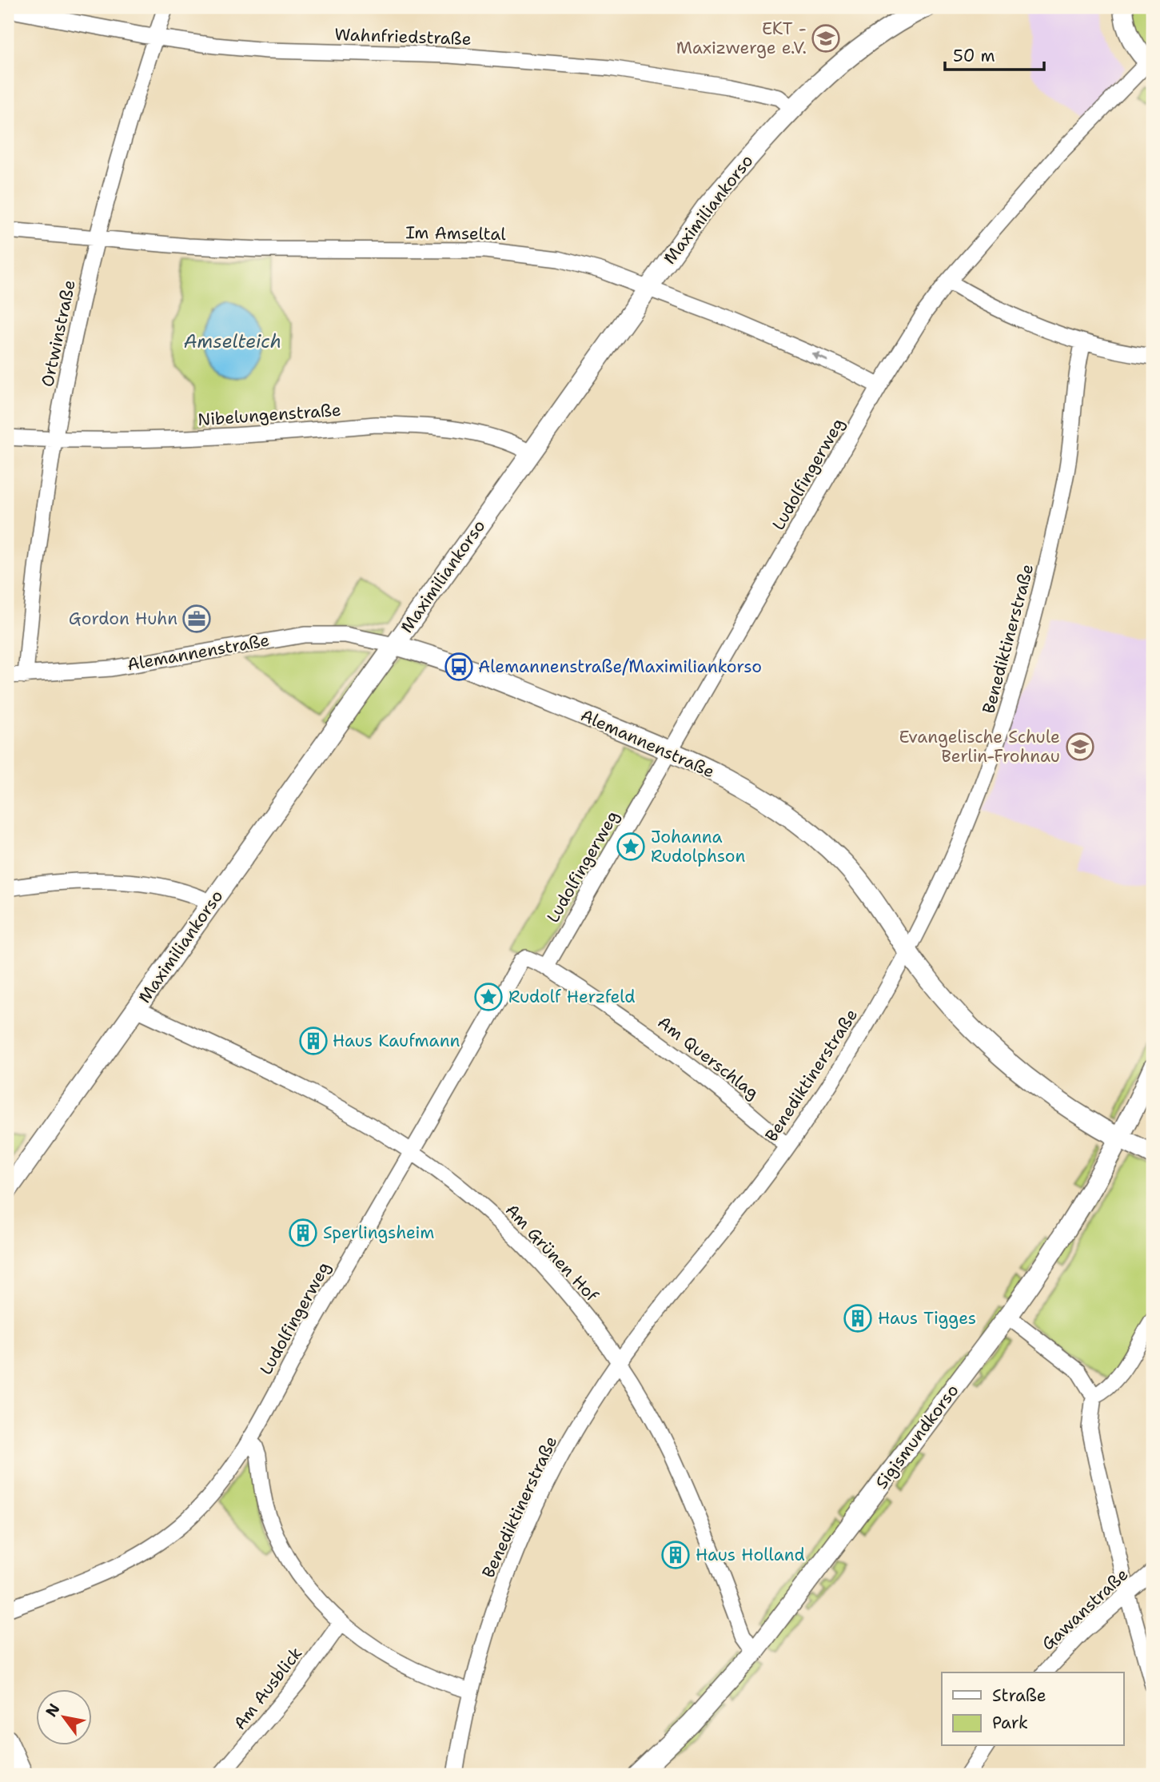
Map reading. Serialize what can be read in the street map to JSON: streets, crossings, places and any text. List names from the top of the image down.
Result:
{
  "streets": {
    "street": [
      "Wahnfriedstraße",
      "Maximiliankorso",
      "Im Amseltal",
      "Ortwinstraße",
      "Nibelungenstraße",
      "Ludolfingerweg",
      "Benediktinerstraße",
      "Alemannenstraße",
      "Am Querschlag",
      "Am Grünen Hof",
      "Sigismundkorso",
      "Gawanstraße",
      "Am Ausblick"
    ]
  },
  "crossings": [
    ["Wahnfriedstraße", "Maximiliankorso"],
    ["Wahnfriedstraße", "Ortwinstraße"],
    ["Maximiliankorso", "Im Amseltal"],
    ["Maximiliankorso", "Nibelungenstraße"],
    ["Maximiliankorso", "Alemannenstraße"],
    ["Maximiliankorso", "Am Grünen Hof"],
    ["Im Amseltal", "Ortwinstraße"],
    ["Im Amseltal", "Ludolfingerweg"],
    ["Ortwinstraße", "Nibelungenstraße"],
    ["Ortwinstraße", "Alemannenstraße"],
    ["Ludolfingerweg", "Alemannenstraße"],
    ["Ludolfingerweg", "Am Querschlag"],
    ["Ludolfingerweg", "Am Grünen Hof"],
    ["Benediktinerstraße", "Alemannenstraße"],
    ["Benediktinerstraße", "Am Querschlag"],
    ["Benediktinerstraße", "Am Grünen Hof"],
    ["Alemannenstraße", "Sigismundkorso"],
    ["Am Grünen Hof", "Sigismundkorso"]
  ],
  "water": ["Amselteich"],
  "places": {
    "school or university": ["EKT - Maxizwerge e.V.", "Evangelische Schule Berlin-Frohnau"],
    "office": ["Gordon Huhn"],
    "bus stop": ["Alemannenstraße/Maximiliankorso"],
    "place": ["Johanna Rudolphson", "Rudolf Herzfeld"],
    "building": [
      "Haus Kaufmann",
      "Sperlingsheim",
      "Haus Tigges",
      "Haus Holland"
    ]
  },
  "legend": ["Straße", "Park"],
  "scale_bar": "50 m",
  "north": "top left"
}
